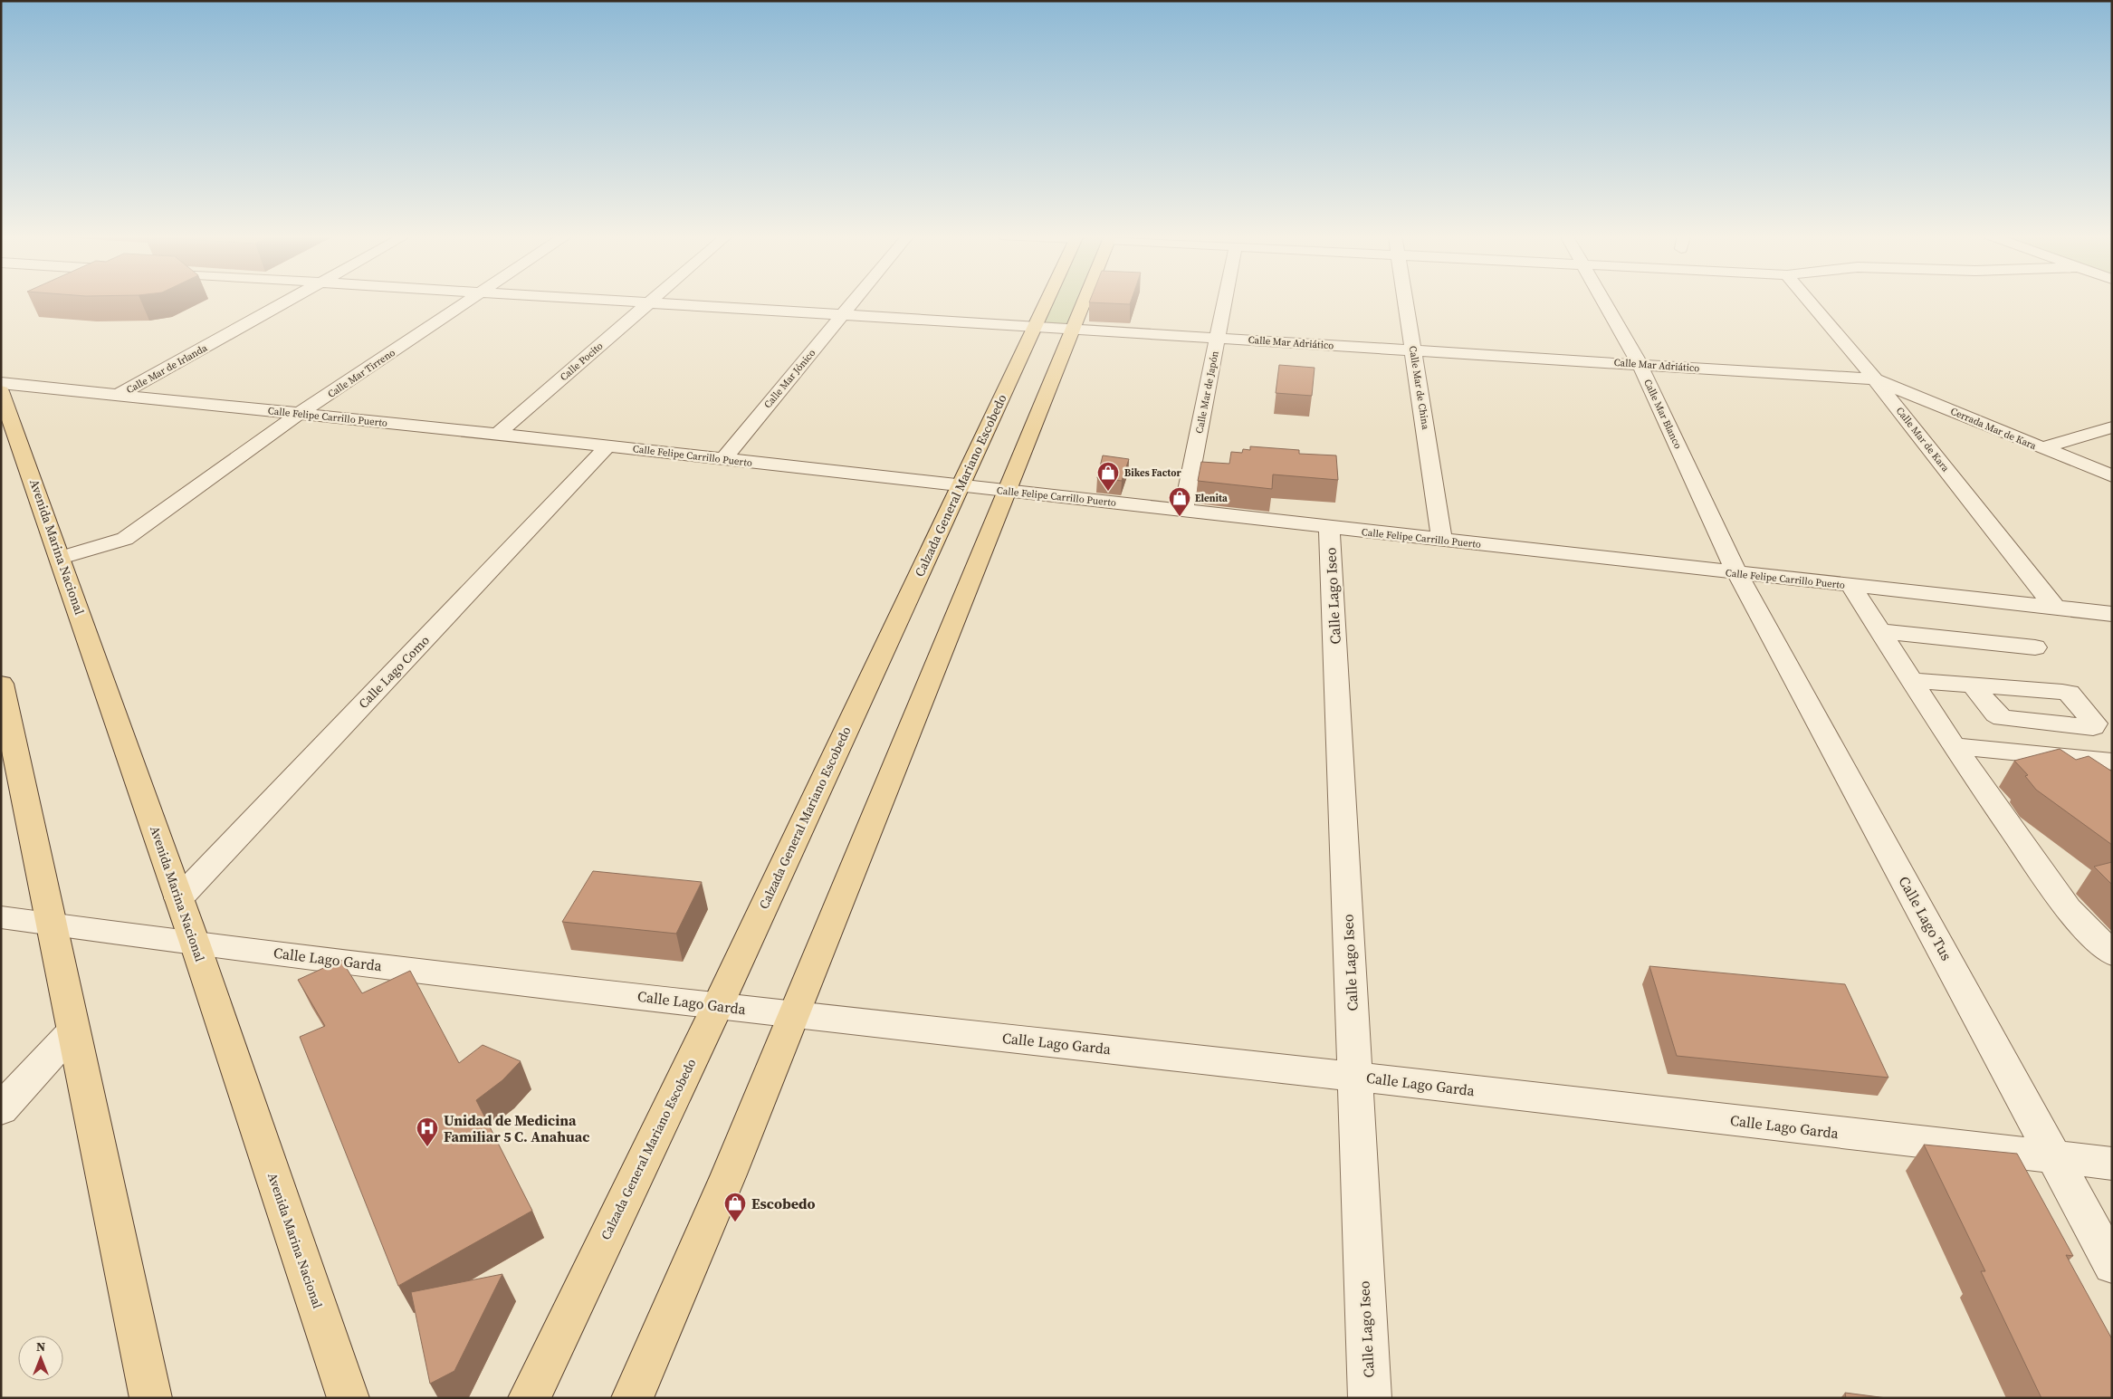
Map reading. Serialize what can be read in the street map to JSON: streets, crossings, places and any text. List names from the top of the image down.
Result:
{
  "streets": {
    "main road": ["Calzada General Mariano Escobedo", "Avenida Marina Nacional"],
    "street": [
      "Calle Mar Adriático",
      "Calle Pocito",
      "Calle Mar de Irlanda",
      "Calle Mar Tirreno",
      "Calle Mar Jónico",
      "Calle Mar de China",
      "Calle Mar de Japón",
      "Calle Mar Blanco",
      "Calle Felipe Carrillo Puerto",
      "Cerrada Mar de Kara",
      "Calle Mar de Kara",
      "Calle Lago Iseo",
      "Calle Lago Como",
      "Calle Lago Tus",
      "Calle Lago Garda"
    ]
  },
  "crossings": [
    ["Calle Mar Adriático", "Calle Pocito"],
    ["Calle Mar Adriático", "Calle Mar Jónico"],
    ["Calle Mar Adriático", "Calle Mar de China"],
    ["Calle Mar Adriático", "Calle Mar de Japón"],
    ["Calle Mar Adriático", "Calle Mar Blanco"],
    ["Calle Mar Adriático", "Cerrada Mar de Kara"],
    ["Calle Mar Adriático", "Calle Mar de Kara"],
    ["Calle Mar Adriático", "Calzada General Mariano Escobedo"],
    ["Calle Pocito", "Calle Felipe Carrillo Puerto"],
    ["Calle Mar de Irlanda", "Calle Felipe Carrillo Puerto"],
    ["Calle Mar Tirreno", "Calle Felipe Carrillo Puerto"],
    ["Calle Mar Tirreno", "Avenida Marina Nacional"],
    ["Calle Mar Jónico", "Calle Felipe Carrillo Puerto"],
    ["Calle Mar de China", "Calle Felipe Carrillo Puerto"],
    ["Calle Mar de Japón", "Calle Felipe Carrillo Puerto"],
    ["Calle Mar Blanco", "Calle Felipe Carrillo Puerto"],
    ["Calle Mar Blanco", "Calle Lago Tus"],
    ["Calle Felipe Carrillo Puerto", "Calle Mar de Kara"],
    ["Calle Felipe Carrillo Puerto", "Calzada General Mariano Escobedo"],
    ["Calle Felipe Carrillo Puerto", "Calle Lago Iseo"],
    ["Calle Felipe Carrillo Puerto", "Calle Lago Como"],
    ["Calle Felipe Carrillo Puerto", "Calle Lago Tus"],
    ["Cerrada Mar de Kara", "Calle Mar de Kara"],
    ["Calzada General Mariano Escobedo", "Calle Lago Garda"],
    ["Avenida Marina Nacional", "Calle Lago Como"],
    ["Avenida Marina Nacional", "Calle Lago Garda"],
    ["Calle Lago Iseo", "Calle Lago Garda"],
    ["Calle Lago Tus", "Calle Lago Garda"]
  ],
  "places": {
    "shop": ["Bikes Factor", "Elenita", "Escobedo"],
    "hospital": ["Unidad de Medicina Familiar 5 C. Anahuac"]
  },
  "north": "top"
}
